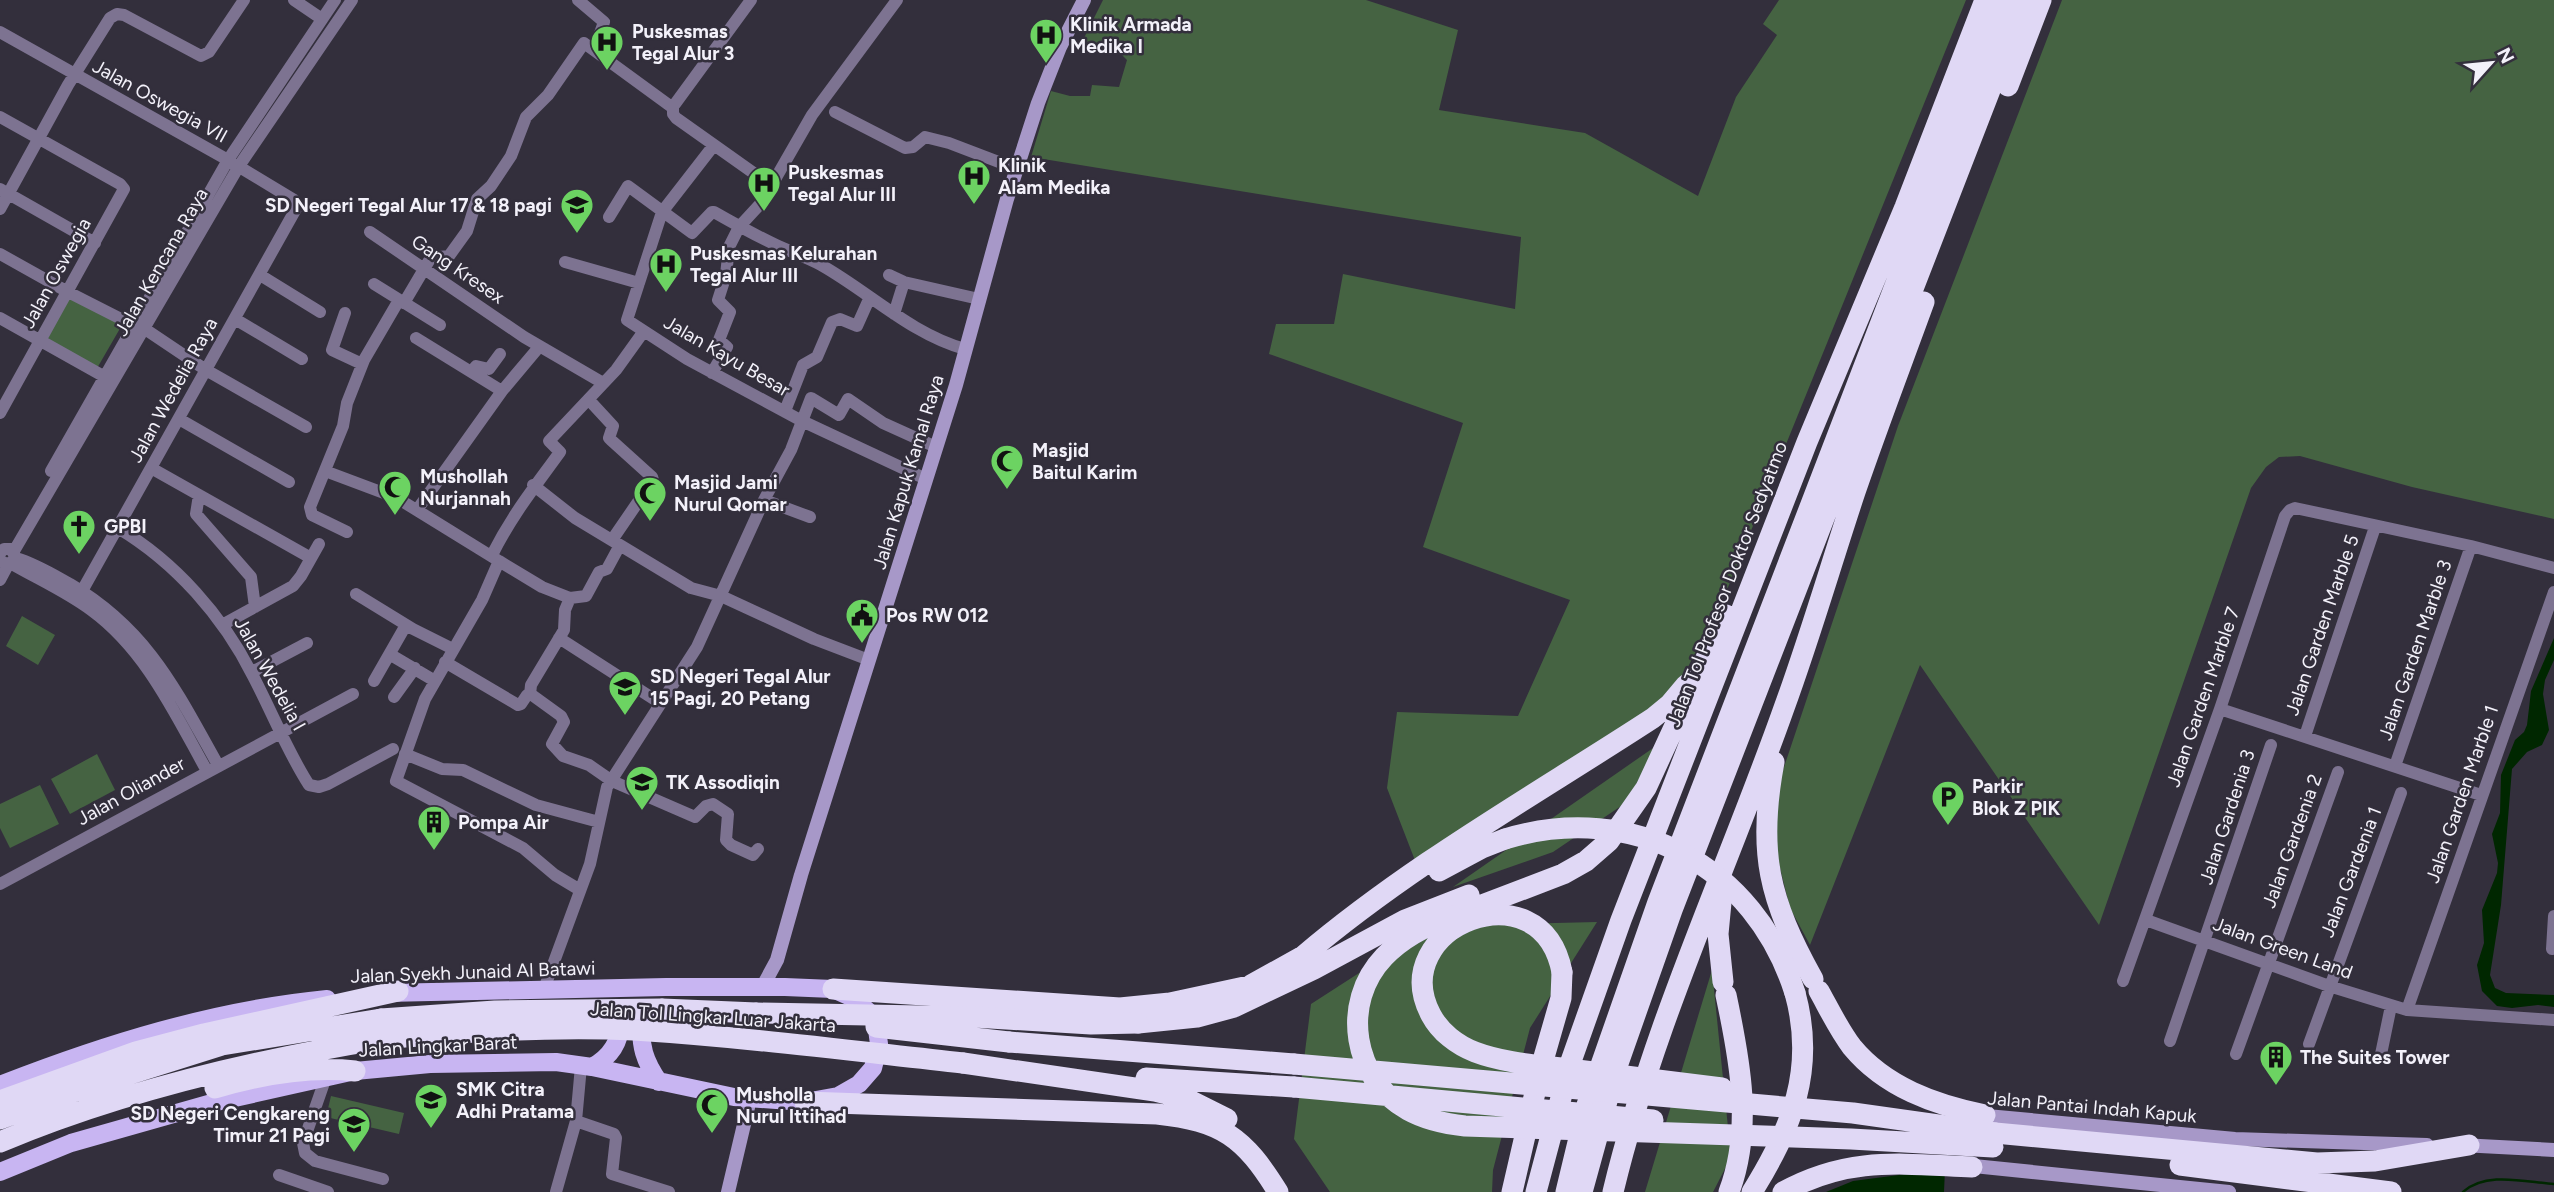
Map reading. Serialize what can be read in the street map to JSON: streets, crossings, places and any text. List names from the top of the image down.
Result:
{
  "streets": {
    "highway": ["Jalan Tol Profesor Doktor Sedyatmo", "Jalan Tol Lingkar Luar Jakarta"],
    "main road": [
      "Jalan Kapuk Kamal Raya",
      "Jalan Syekh Junaid Al Batawi",
      "Jalan Lingkar Barat",
      "Jalan Pantai Indah Kapuk"
    ],
    "street": [
      "Jalan Oswegia VII",
      "Jalan Kencana Raya",
      "Gang Kresex",
      "Jalan Oswegia",
      "Jalan Kayu Besar",
      "Jalan Wedelia Raya",
      "Jalan Garden Marble 5",
      "Jalan Garden Marble 3",
      "Jalan Wedelia I",
      "Jalan Garden Marble 7",
      "Jalan Oliander",
      "Jalan Garden Marble 1",
      "Jalan Gardenia 3",
      "Jalan Gardenia 2",
      "Jalan Gardenia 1",
      "Jalan Green Land"
    ]
  },
  "crossings": [
    ["Jalan Oswegia VII", "Jalan Kencana Raya"],
    ["Jalan Oswegia VII", "Jalan Wedelia Raya"],
    ["Jalan Kayu Besar", "Jalan Syekh Junaid Al Batawi"],
    ["Jalan Wedelia Raya", "Jalan Wedelia I"],
    ["Jalan Kapuk Kamal Raya", "Jalan Syekh Junaid Al Batawi"],
    ["Jalan Garden Marble 5", "Jalan Garden Marble 7"],
    ["Jalan Wedelia I", "Jalan Oliander"],
    ["Jalan Garden Marble 7", "Jalan Green Land"],
    ["Jalan Garden Marble 1", "Jalan Green Land"],
    ["Jalan Gardenia 3", "Jalan Green Land"],
    ["Jalan Gardenia 2", "Jalan Green Land"],
    ["Jalan Gardenia 1", "Jalan Green Land"],
    ["Jalan Syekh Junaid Al Batawi", "Jalan Lingkar Barat"]
  ],
  "places": {
    "hospital": [
      "Klinik Armada Medika I",
      "Puskesmas Tegal Alur 3",
      "Klinik Alam Medika",
      "Puskesmas Tegal Alur III",
      "Puskesmas Kelurahan Tegal Alur III"
    ],
    "school or university": [
      "SD Negeri Tegal Alur 17 & 18 pagi",
      "SD Negeri Tegal Alur 15 Pagi, 20 Petang",
      "TK Assodiqin",
      "SMK Citra Adhi Pratama",
      "SD Negeri Cengkareng Timur 21 Pagi"
    ],
    "mosque": [
      "Masjid Baitul Karim",
      "Mushollah Nurjannah",
      "Masjid Jami Nurul Qomar",
      "Musholla Nurul Ittihad"
    ],
    "church": ["GPBI"],
    "public building": ["Pos RW 012"],
    "parking": ["Parkir Blok Z PIK"],
    "building": ["Pompa Air", "The Suites Tower"]
  },
  "north": "top right"
}
